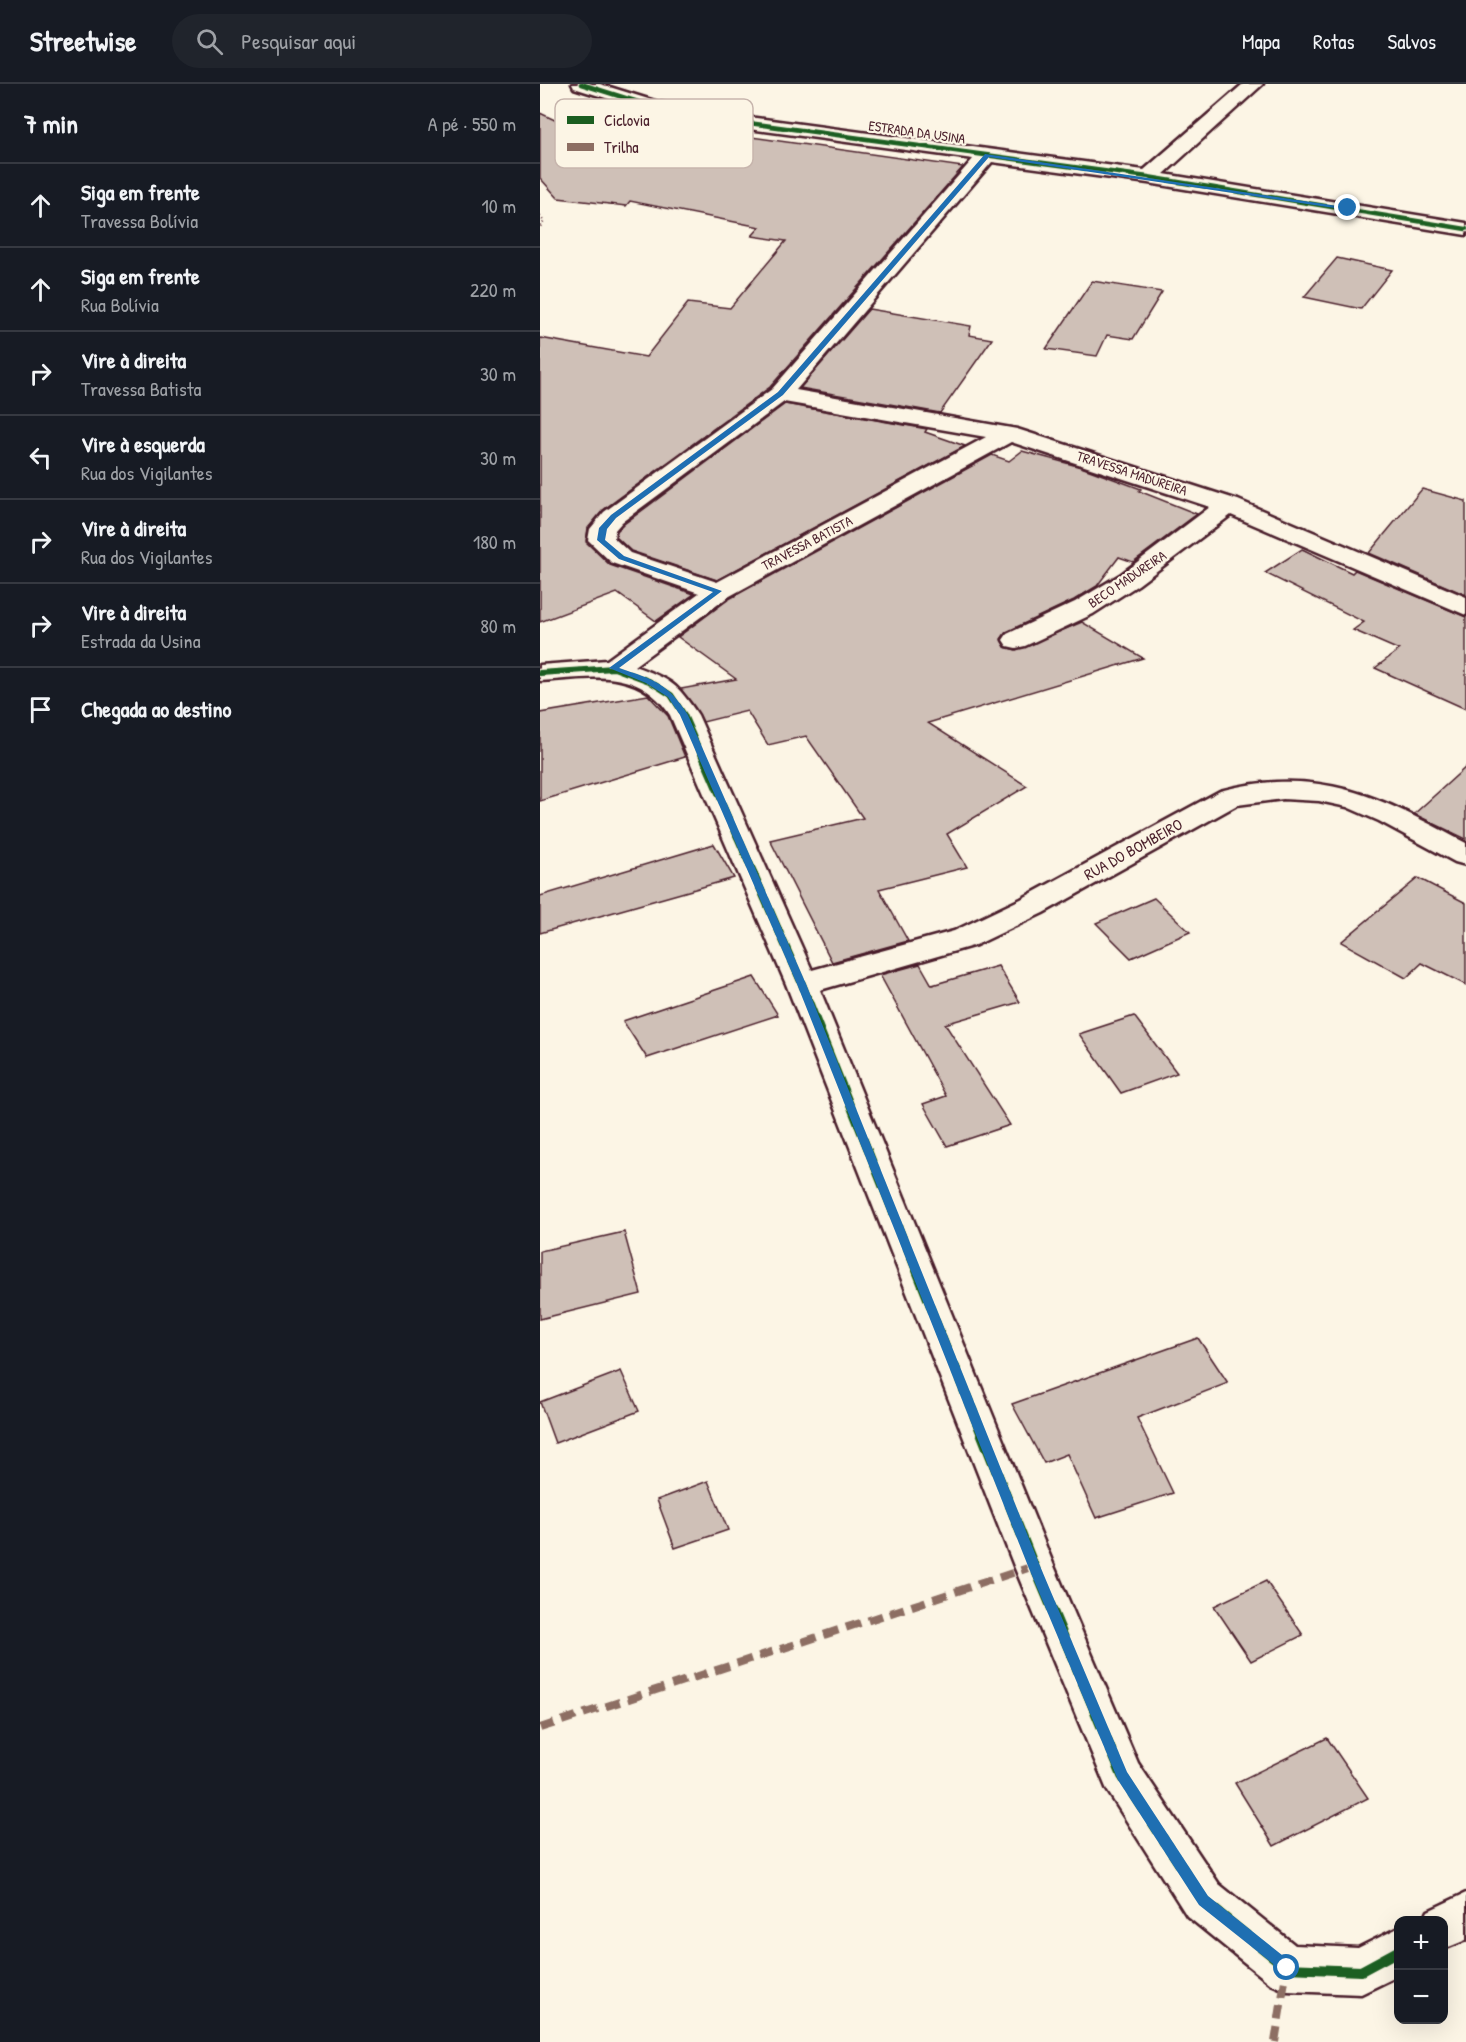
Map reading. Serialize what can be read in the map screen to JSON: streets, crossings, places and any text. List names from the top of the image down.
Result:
{
  "streets": {
    "street": [
      "ESTRADA DA USINA",
      "TRAVESSA MADUREIRA",
      "TRAVESSA BATISTA",
      "BECO MADUREIRA",
      "RUA DO BOMBEIRO"
    ]
  },
  "crossings": [
    ["TRAVESSA MADUREIRA", "TRAVESSA BATISTA"],
    ["TRAVESSA MADUREIRA", "BECO MADUREIRA"]
  ],
  "legend": ["Ciclovia", "Trilha"],
  "page": {
    "header": "Streetwise",
    "search": "Pesquisar aqui",
    "nav": ["Mapa", "Rotas", "Salvos"],
    "heading": ["7 min", "A pé · 550 m"],
    "list": [
      ["Siga em frente", "Travessa Bolívia", "10 m"],
      ["Siga em frente", "Rua Bolívia", "220 m"],
      ["Vire à direita", "Travessa Batista", "30 m"],
      ["Vire à esquerda", "Rua dos Vigilantes", "30 m"],
      ["Vire à direita", "Rua dos Vigilantes", "180 m"],
      ["Vire à direita", "Estrada da Usina", "80 m"],
      "Chegada ao destino"
    ],
    "map_buttons": ["+", "−"]
  }
}
